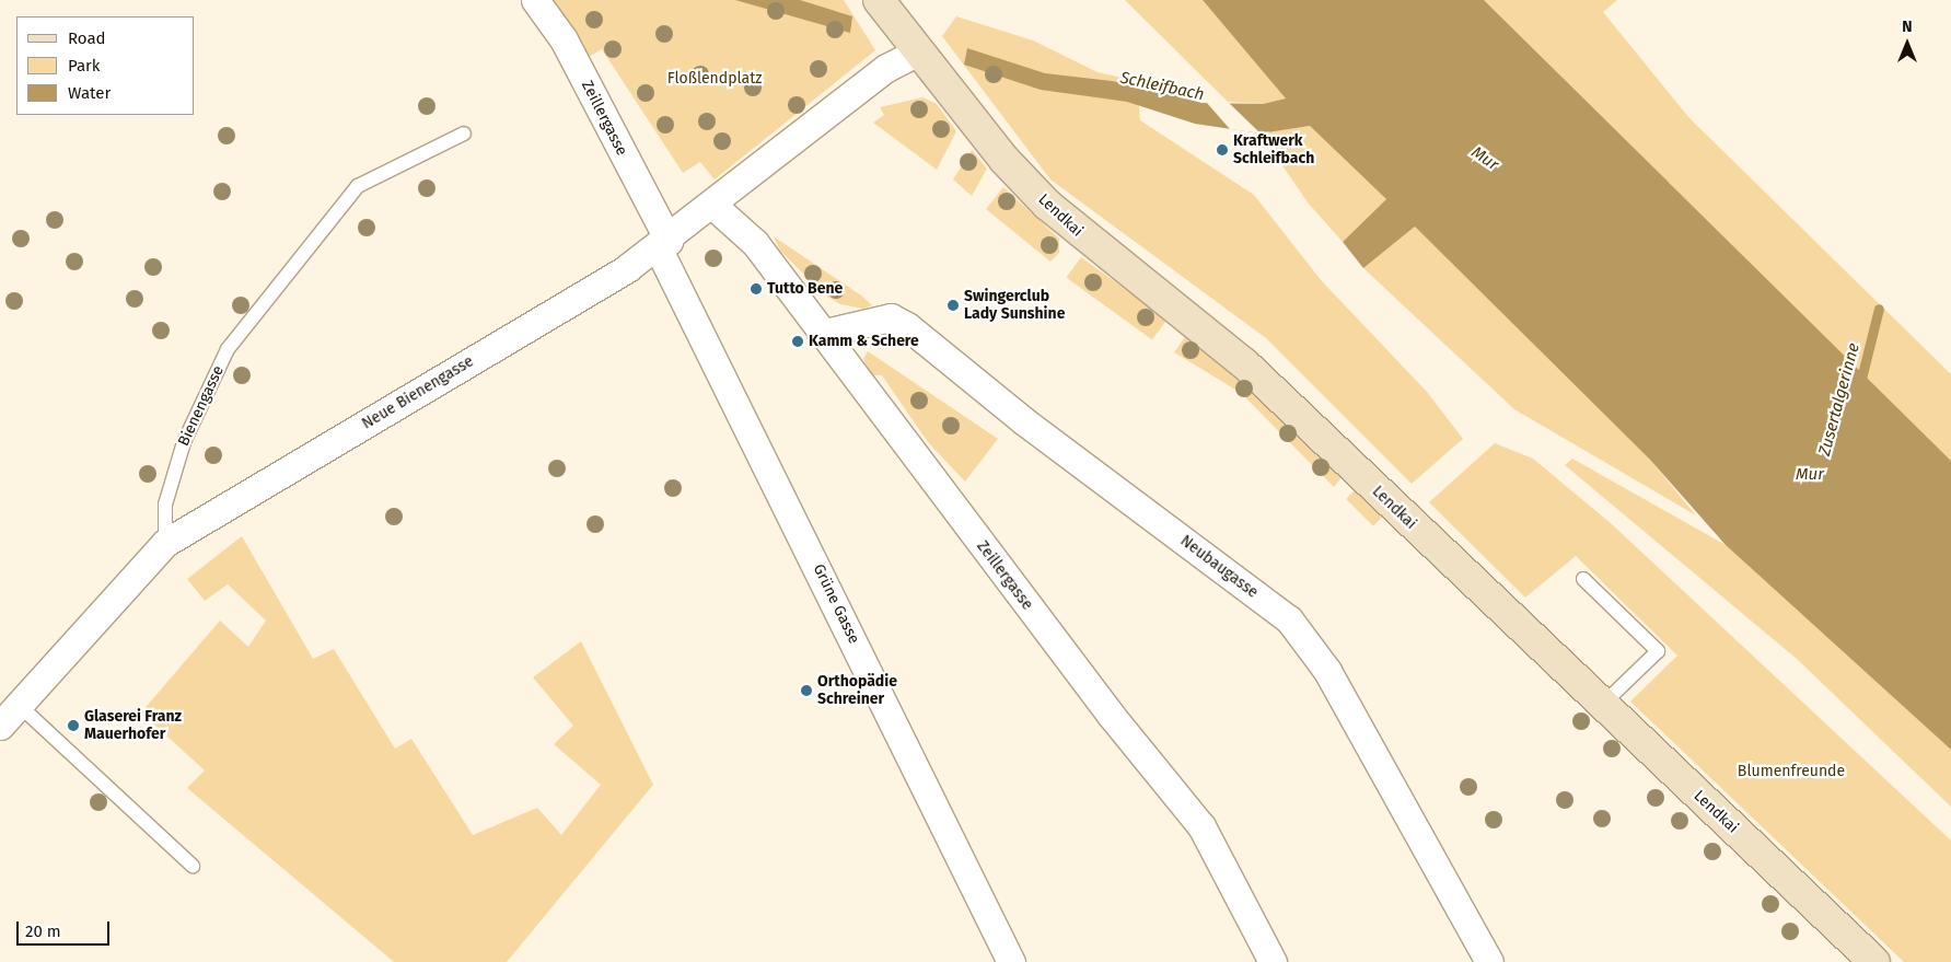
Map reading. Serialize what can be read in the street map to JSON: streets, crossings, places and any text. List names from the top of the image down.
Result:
{
  "streets": {
    "main road": ["Lendkai"],
    "street": [
      "Zeillergasse",
      "Neue Bienengasse",
      "Neubaugasse",
      "Grüne Gasse"
    ],
    "lane": ["Bienengasse"]
  },
  "crossings": [
    ["Zeillergasse", "Neue Bienengasse"],
    ["Zeillergasse", "Neubaugasse"],
    ["Zeillergasse", "Grüne Gasse"],
    ["Neue Bienengasse", "Bienengasse"],
    ["Neue Bienengasse", "Grüne Gasse"]
  ],
  "water": ["Schleifbach", "Mur", "Zusertalgerinne"],
  "parks": ["Floßlendplatz", "Blumenfreunde"],
  "places": [
    "Kraftwerk Schleifbach",
    "Tutto Bene",
    "Swingerclub Lady Sunshine",
    "Kamm & Schere",
    "Orthopädie Schreiner",
    "Glaserei Franz Mauerhofer"
  ],
  "legend": ["Road", "Park", "Water"],
  "scale_bar": "20 m",
  "north": "top"
}
